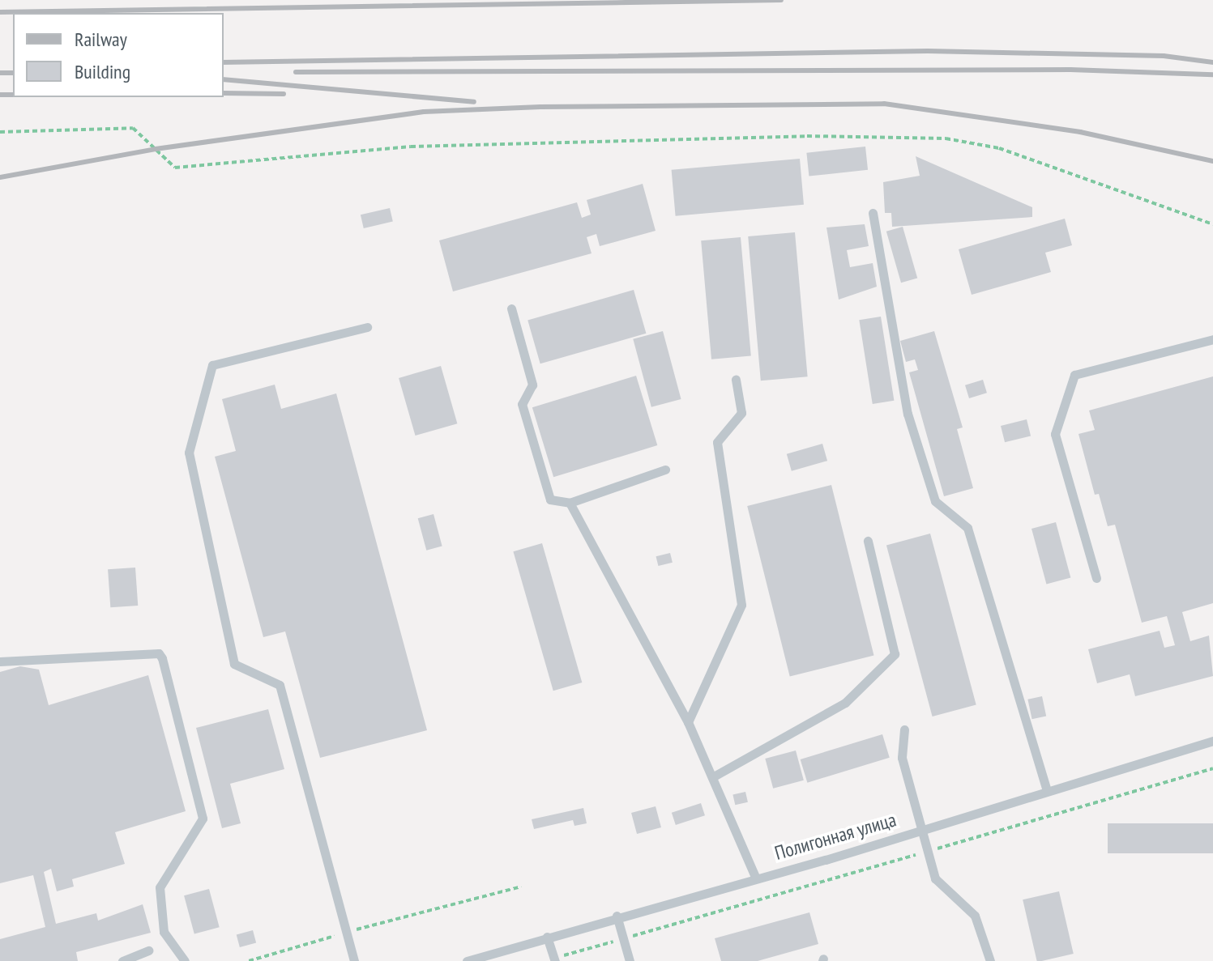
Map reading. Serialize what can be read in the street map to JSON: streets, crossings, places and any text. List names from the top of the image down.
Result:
{
  "streets": {
    "lane": ["Полигонная улица"]
  },
  "legend": ["Railway", "Building"]
}
